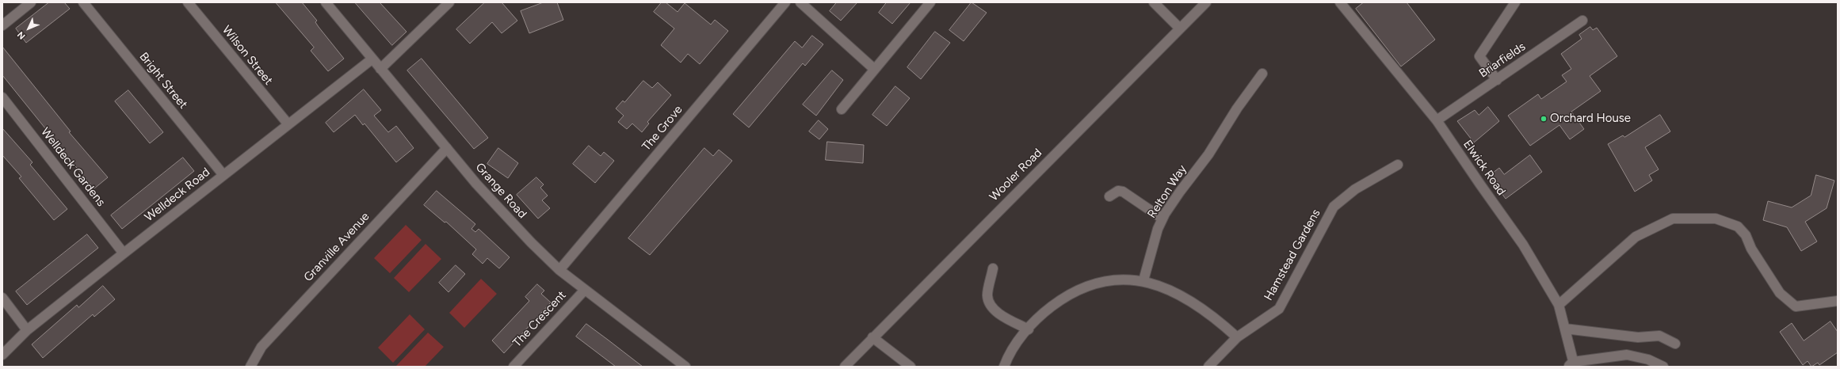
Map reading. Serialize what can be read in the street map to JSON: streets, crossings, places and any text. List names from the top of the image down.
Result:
{
  "streets": {
    "street": [
      "Wilson Street",
      "Briarfields",
      "Bright Street",
      "The Grove",
      "Welldeck Gardens",
      "Elwick Road",
      "Wooler Road",
      "Grange Road",
      "Relton Way",
      "Welldeck Road",
      "Granville Avenue",
      "Hamstead Gardens",
      "The Crescent"
    ]
  },
  "crossings": [
    ["Wilson Street", "Welldeck Road"],
    ["Briarfields", "Elwick Road"],
    ["Bright Street", "Welldeck Road"],
    ["The Grove", "Grange Road"],
    ["Welldeck Gardens", "Welldeck Road"],
    ["Grange Road", "Welldeck Road"],
    ["Grange Road", "Granville Avenue"],
    ["Grange Road", "The Crescent"]
  ],
  "places": ["Orchard House"],
  "north": "bottom left"
}
